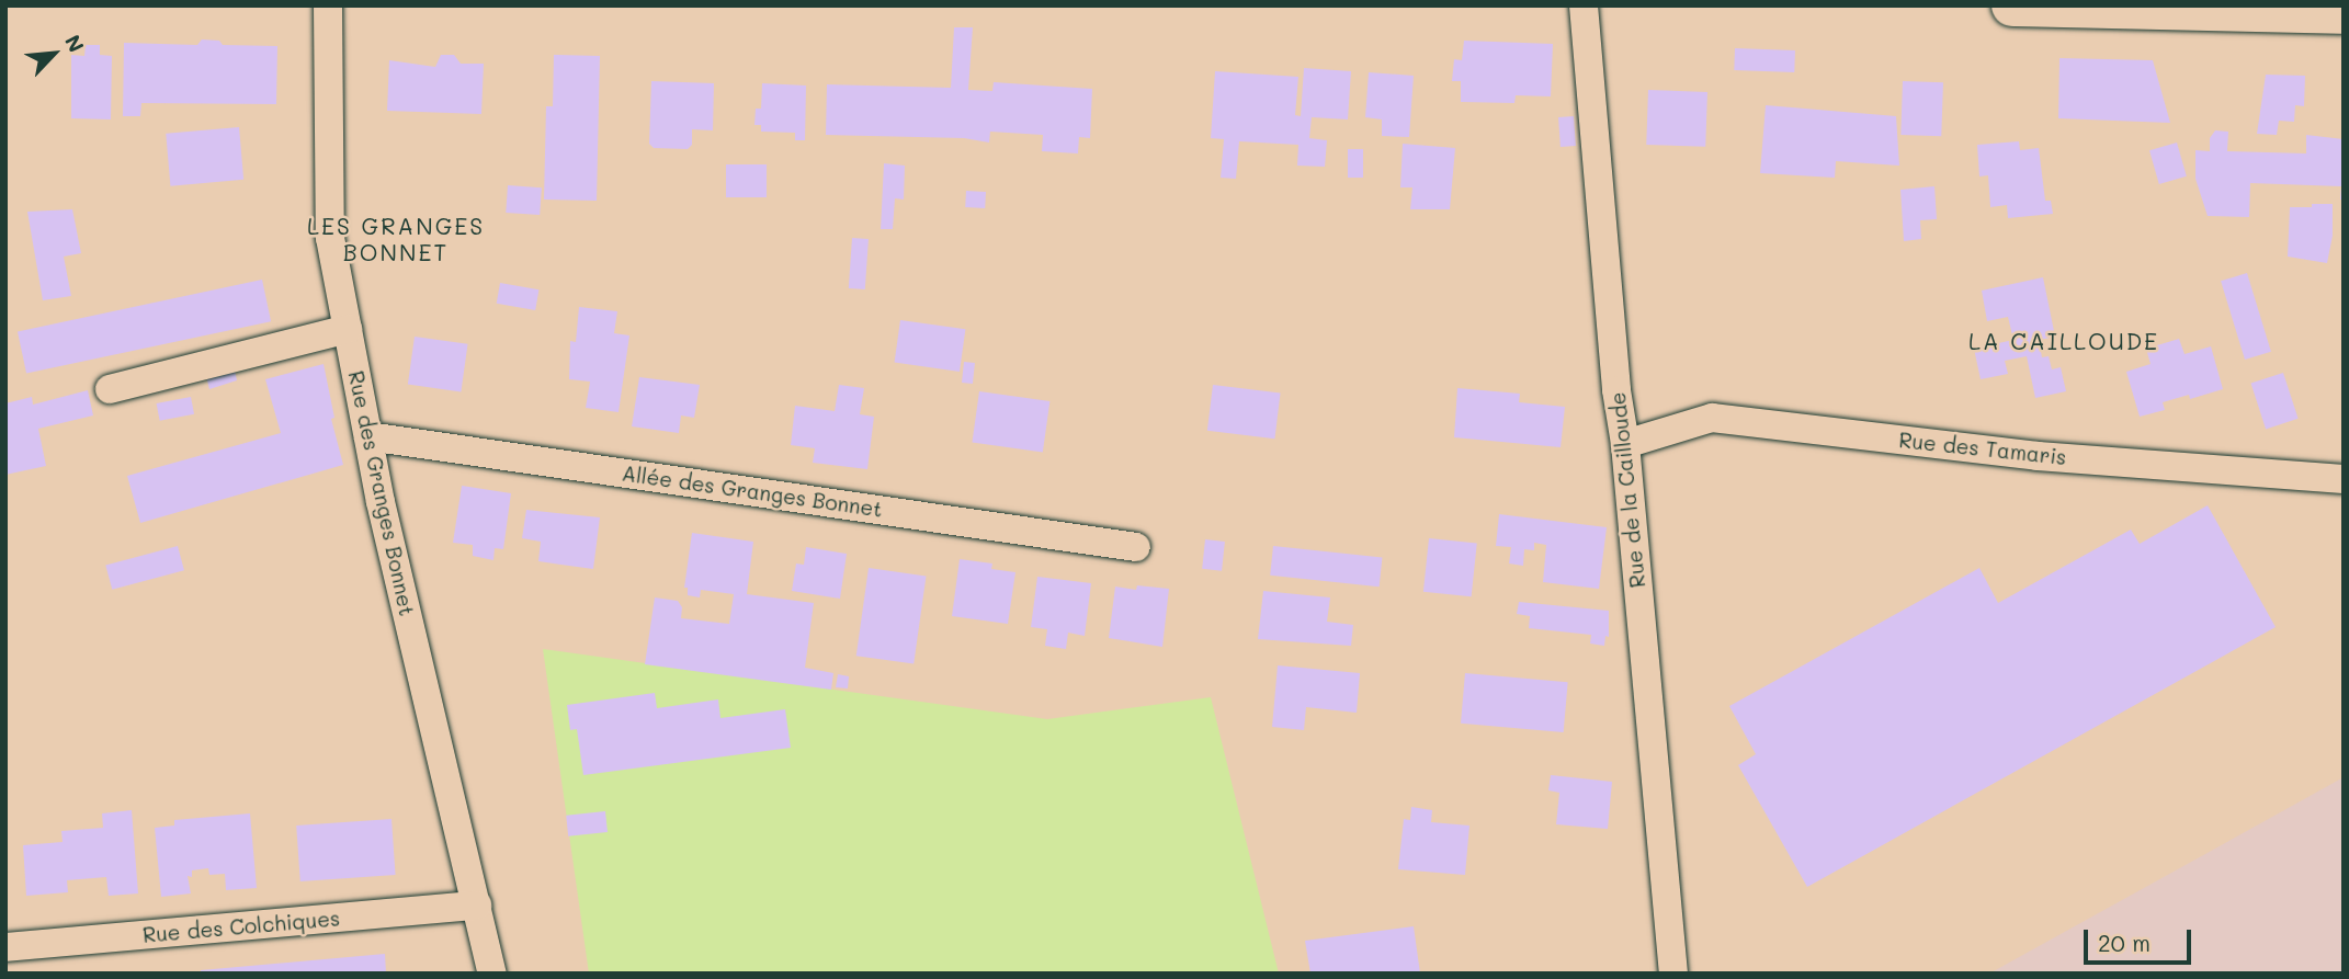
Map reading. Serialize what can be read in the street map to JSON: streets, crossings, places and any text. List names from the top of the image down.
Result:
{
  "streets": {
    "street": [
      "Rue des Tamaris",
      "Rue de la Cailloude",
      "Allée des Granges Bonnet",
      "Rue des Granges Bonnet",
      "Rue des Colchiques"
    ]
  },
  "crossings": [
    ["Rue des Tamaris", "Rue de la Cailloude"],
    ["Allée des Granges Bonnet", "Rue des Granges Bonnet"],
    ["Rue des Granges Bonnet", "Rue des Colchiques"]
  ],
  "districts": ["LES GRANGES BONNET", "LA CAILLOUDE"],
  "scale_bar": "20 m",
  "north": "top right"
}
